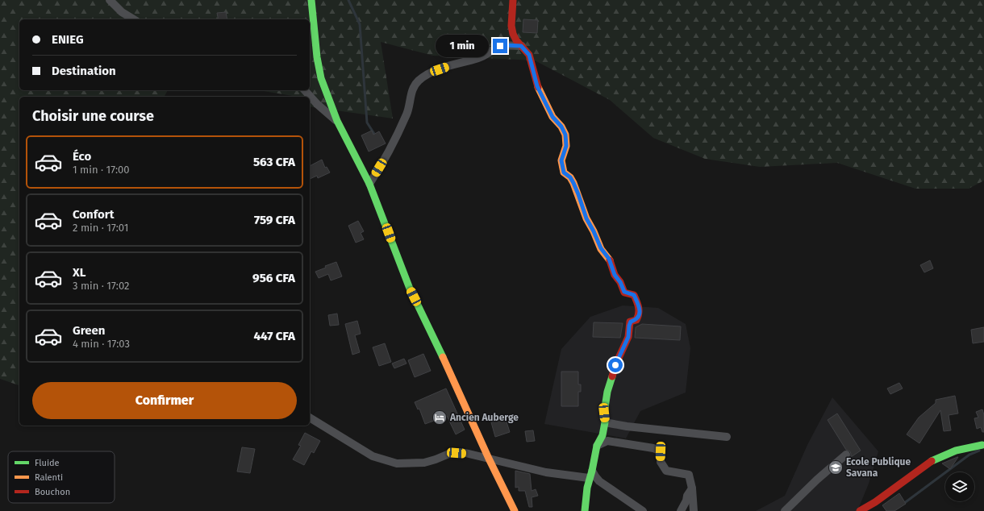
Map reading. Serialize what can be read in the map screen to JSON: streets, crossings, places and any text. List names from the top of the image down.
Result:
{
  "places": {
    "hotel": ["Ancien Auberge"],
    "school or university": ["Ecole Publique Savana"]
  },
  "legend": ["Fluide", "Ralenti", "Bouchon"],
  "page": {
    "banner": ["ENIEG", "Destination"],
    "bubble": "1 min",
    "heading": "Choisir une course",
    "list": [
      {
        "name": "Éco",
        "note": "1 min · 17:00",
        "value": "563 CFA"
      },
      {
        "name": "Confort",
        "note": "2 min · 17:01",
        "value": "759 CFA"
      },
      {
        "name": "XL",
        "note": "3 min · 17:02",
        "value": "956 CFA"
      },
      {
        "name": "Green",
        "note": "4 min · 17:03",
        "value": "447 CFA"
      }
    ],
    "buttons": "Confirmer"
  }
}
